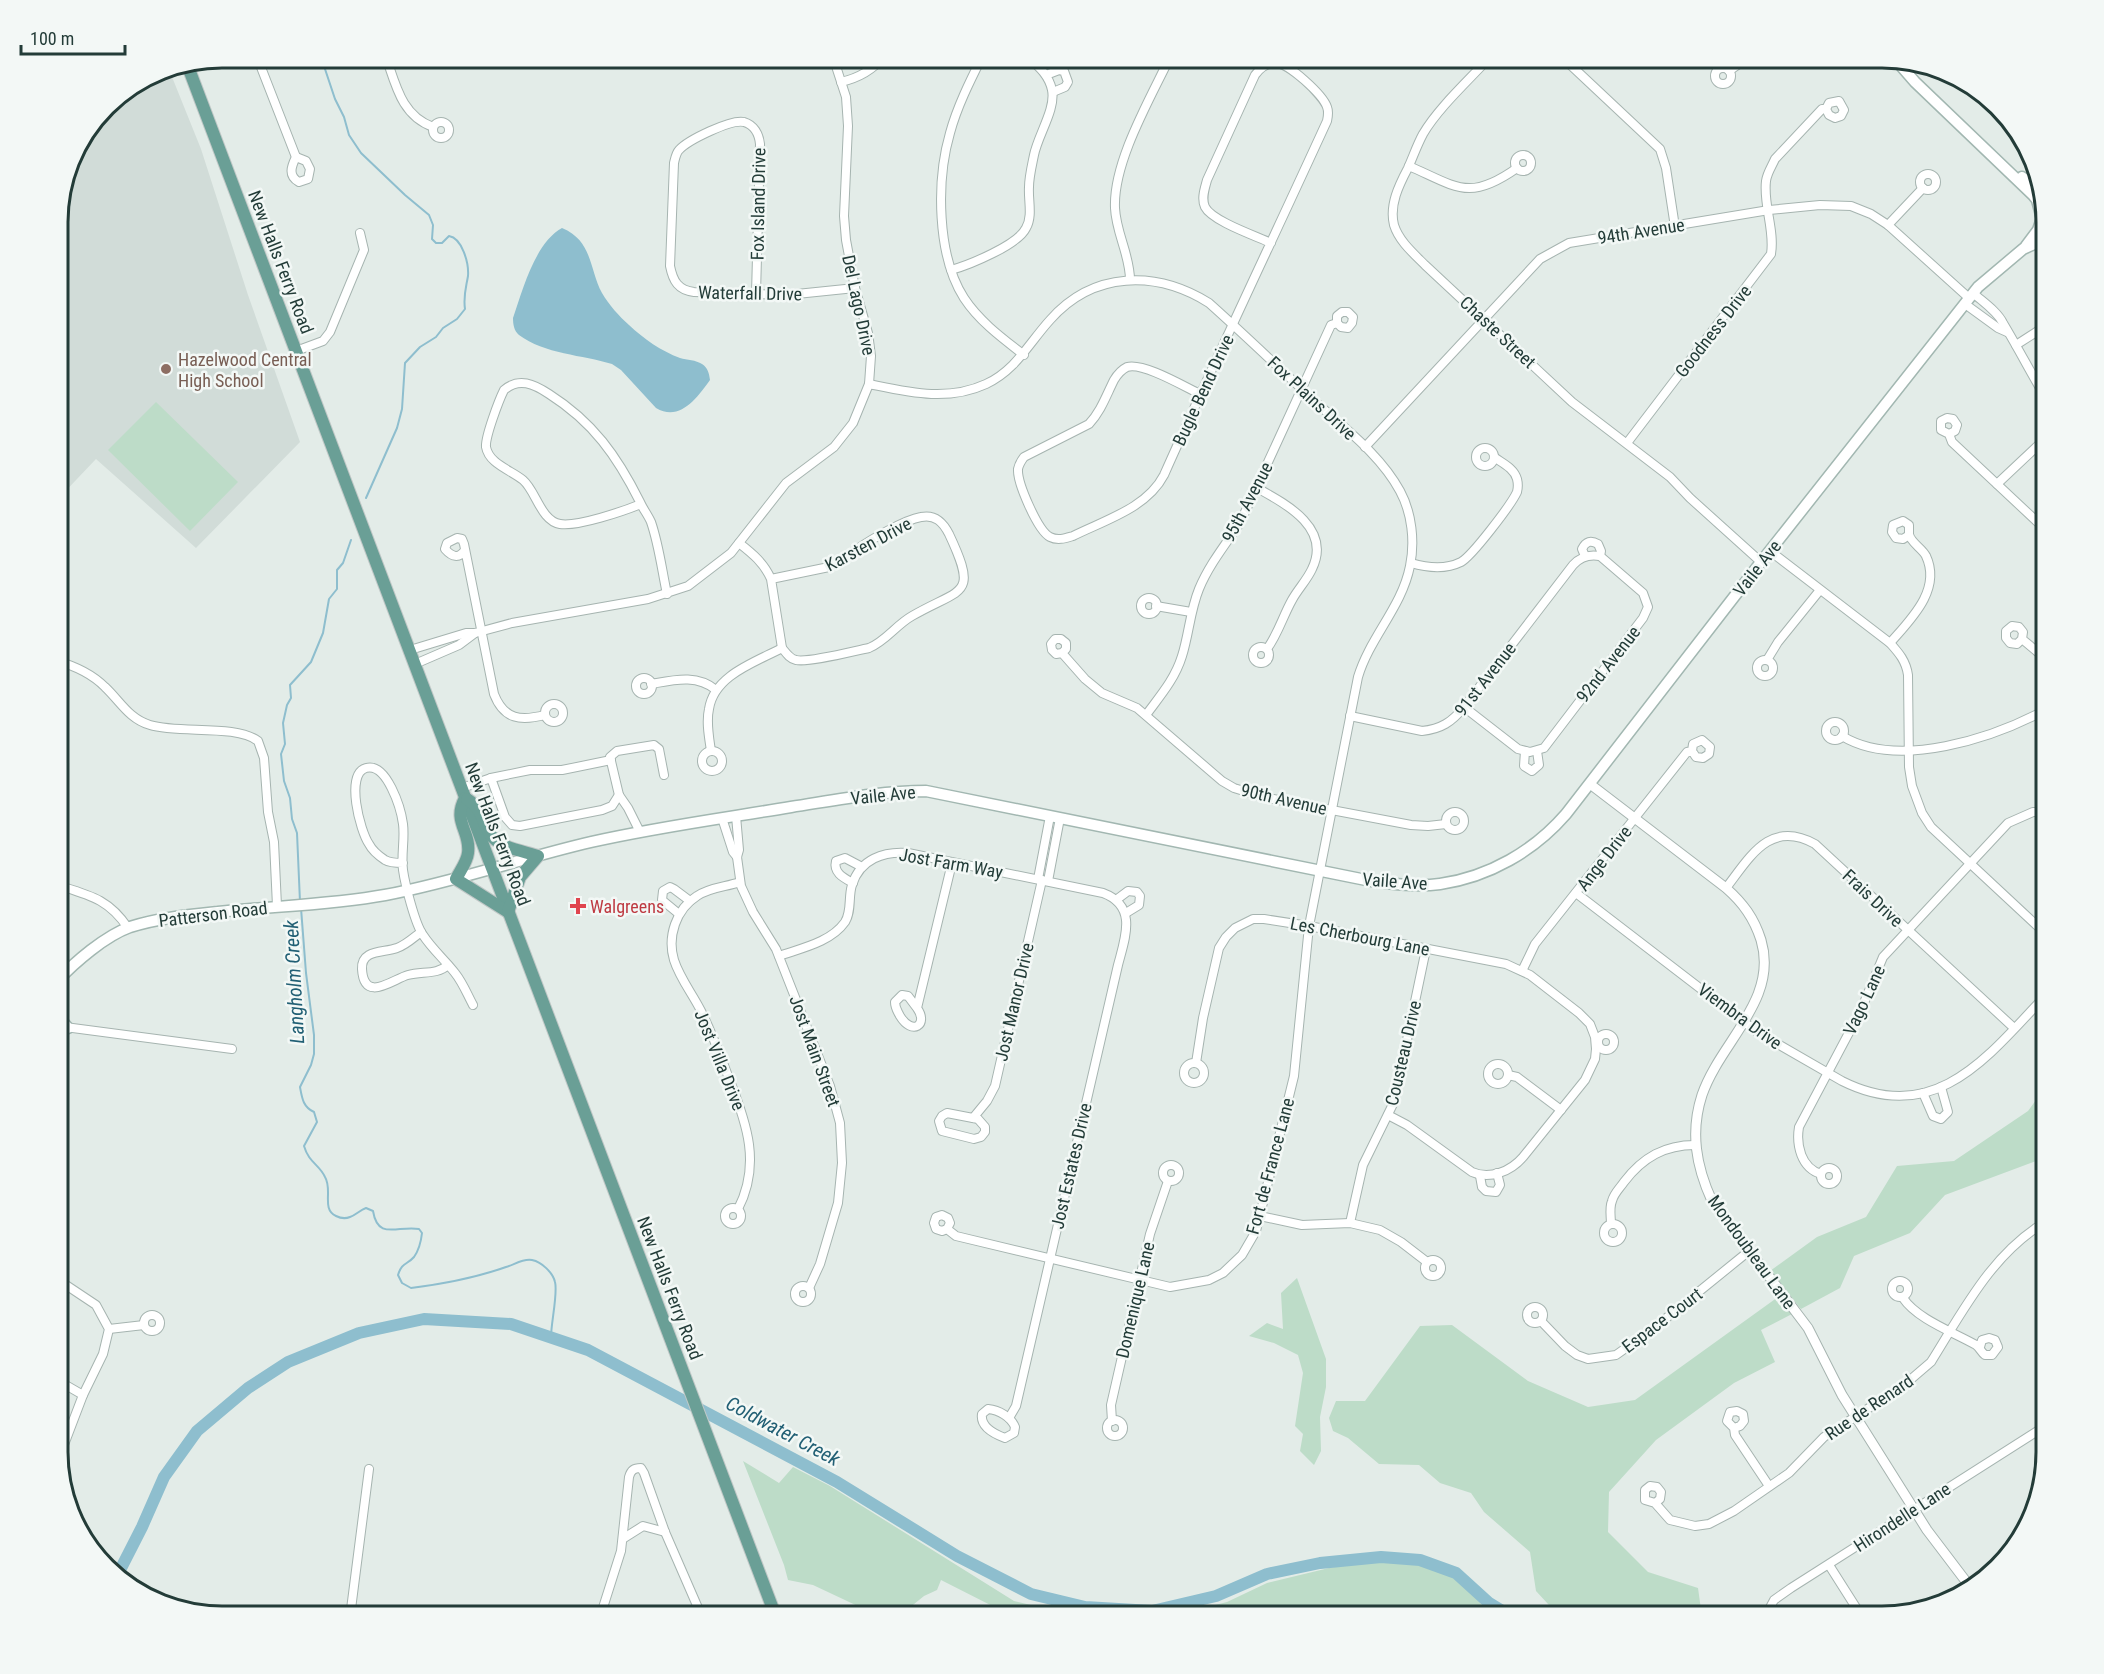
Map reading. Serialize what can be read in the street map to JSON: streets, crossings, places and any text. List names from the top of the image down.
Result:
{
  "streets": {
    "main road": ["New Halls Ferry Road", "Vaile Ave", "Patterson Road"],
    "street": [
      "Fox Island Drive",
      "94th Avenue",
      "Waterfall Drive",
      "Del Lago Drive",
      "Goodness Drive",
      "Chaste Street",
      "Bugle Bend Drive",
      "Fox Plains Drive",
      "95th Avenue",
      "Karsten Drive",
      "92nd Avenue",
      "91st Avenue",
      "90th Avenue",
      "Ange Drive",
      "Jost Farm Way",
      "Frais Drive",
      "Les Cherbourg Lane",
      "Vago Lane",
      "Jost Manor Drive",
      "Viembra Drive",
      "Jost Main Street",
      "Cousteau Drive",
      "Jost Villa Drive",
      "Jost Estates Drive",
      "Fort de France Lane",
      "Mondoubleau Lane",
      "Domenique Lane",
      "Espace Court",
      "Rue de Renard",
      "Hirondelle Lane"
    ]
  },
  "crossings": [
    ["Fox Island Drive", "Waterfall Drive"],
    ["94th Avenue", "Goodness Drive"],
    ["94th Avenue", "Chaste Street"],
    ["94th Avenue", "Fox Plains Drive"],
    ["94th Avenue", "Vaile Ave"],
    ["New Halls Ferry Road", "Del Lago Drive"],
    ["New Halls Ferry Road", "Vaile Ave"],
    ["New Halls Ferry Road", "Patterson Road"],
    ["Waterfall Drive", "Del Lago Drive"],
    ["Del Lago Drive", "Fox Plains Drive"],
    ["Goodness Drive", "Chaste Street"],
    ["Chaste Street", "Vaile Ave"],
    ["Bugle Bend Drive", "Fox Plains Drive"],
    ["Fox Plains Drive", "95th Avenue"],
    ["Fox Plains Drive", "Vaile Ave"],
    ["Fox Plains Drive", "91st Avenue"],
    ["Fox Plains Drive", "90th Avenue"],
    ["Fox Plains Drive", "Fort de France Lane"],
    ["95th Avenue", "90th Avenue"],
    ["Vaile Ave", "Patterson Road"],
    ["Vaile Ave", "Jost Manor Drive"],
    ["Vaile Ave", "Jost Main Street"],
    ["Vaile Ave", "Fort de France Lane"],
    ["Vaile Ave", "Mondoubleau Lane"],
    ["92nd Avenue", "91st Avenue"],
    ["Ange Drive", "Les Cherbourg Lane"],
    ["Ange Drive", "Viembra Drive"],
    ["Ange Drive", "Cousteau Drive"],
    ["Ange Drive", "Mondoubleau Lane"],
    ["Jost Farm Way", "Jost Manor Drive"],
    ["Jost Farm Way", "Jost Estates Drive"],
    ["Frais Drive", "Vago Lane"],
    ["Frais Drive", "Viembra Drive"],
    ["Frais Drive", "Mondoubleau Lane"],
    ["Les Cherbourg Lane", "Cousteau Drive"],
    ["Les Cherbourg Lane", "Fort de France Lane"],
    ["Vago Lane", "Viembra Drive"],
    ["Jost Manor Drive", "Jost Estates Drive"],
    ["Viembra Drive", "Mondoubleau Lane"],
    ["Jost Main Street", "Jost Villa Drive"],
    ["Jost Estates Drive", "Fort de France Lane"],
    ["Fort de France Lane", "Domenique Lane"],
    ["Mondoubleau Lane", "Espace Court"],
    ["Mondoubleau Lane", "Rue de Renard"],
    ["Mondoubleau Lane", "Hirondelle Lane"]
  ],
  "water": ["Langholm Creek", "Coldwater Creek"],
  "places": {
    "other": ["Hazelwood Central High School"],
    "health": ["Walgreens"]
  },
  "scale_bar": "100 m"
}
